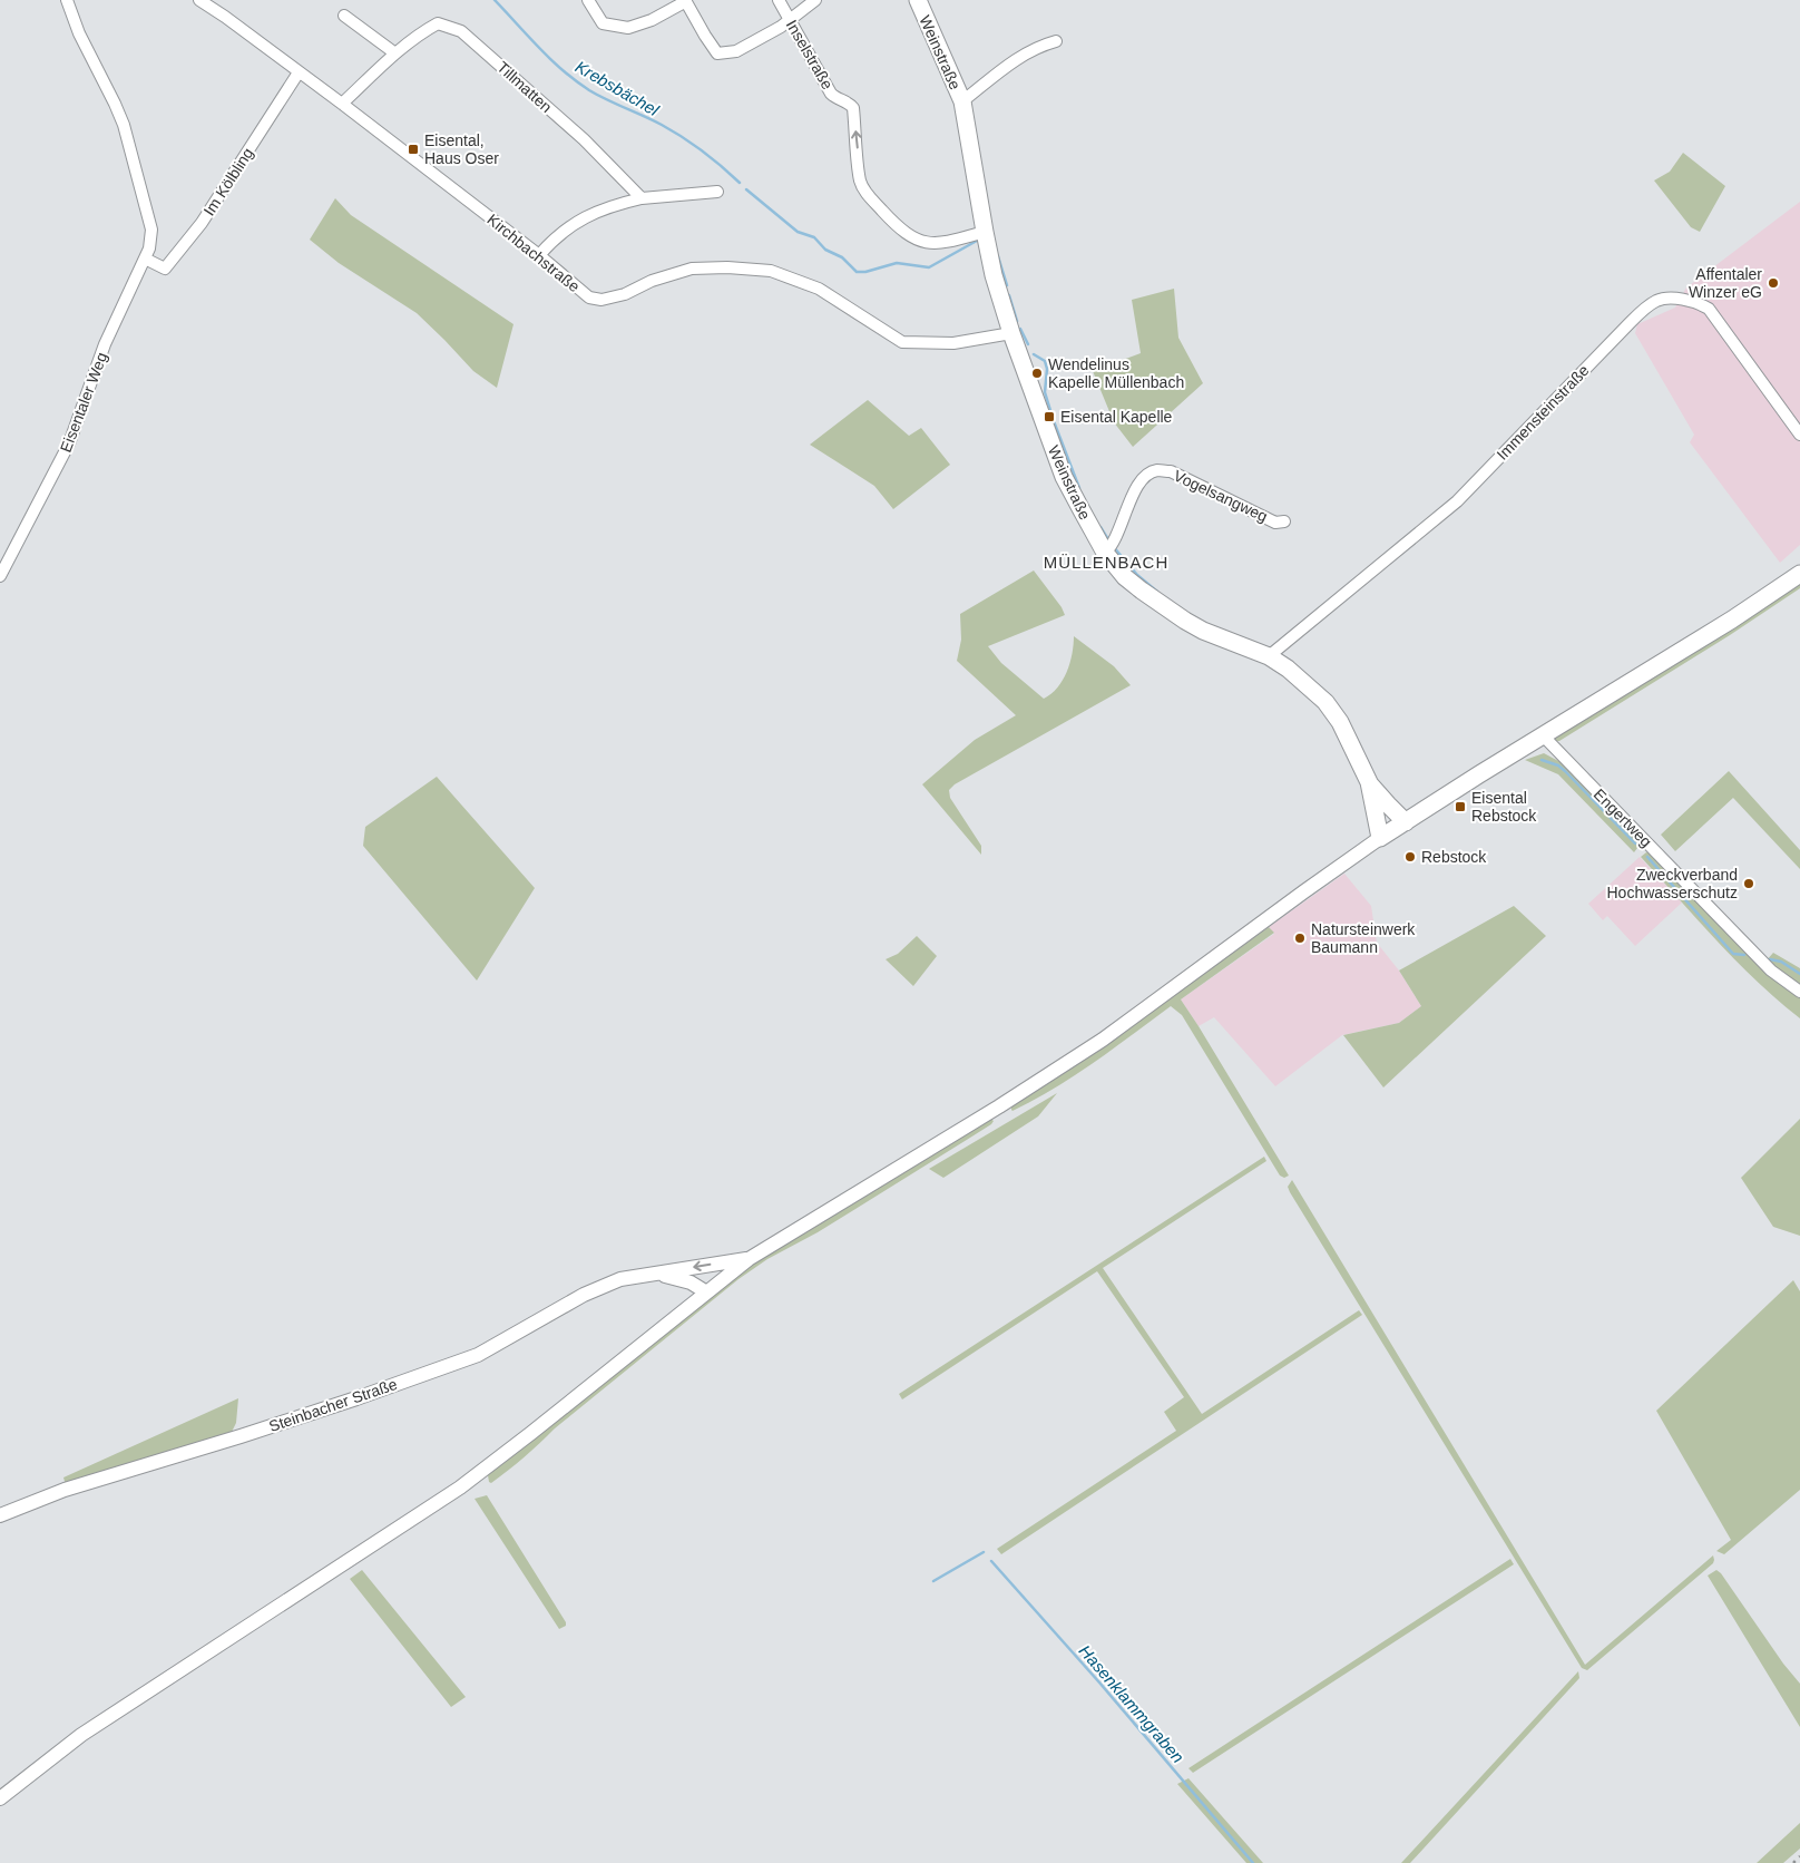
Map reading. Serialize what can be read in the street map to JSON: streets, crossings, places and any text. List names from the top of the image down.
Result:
{
  "streets": {
    "main road": ["Weinstraße"],
    "street": [
      "Inselstraße",
      "Tillmatten",
      "Im Kölbling",
      "Kirchbachstraße",
      "Eisentaler Weg",
      "Immensteinstraße",
      "Vogelsangweg",
      "Engertweg",
      "Steinbacher Straße"
    ]
  },
  "crossings": [
    ["Weinstraße", "Inselstraße"],
    ["Weinstraße", "Kirchbachstraße"],
    ["Weinstraße", "Immensteinstraße"],
    ["Weinstraße", "Vogelsangweg"],
    ["Tillmatten", "Kirchbachstraße"],
    ["Im Kölbling", "Kirchbachstraße"],
    ["Im Kölbling", "Eisentaler Weg"]
  ],
  "one_way": ["Inselstraße"],
  "districts": ["MÜLLENBACH"],
  "water": ["Krebsbächel", "Hasenklammgraben"],
  "places": {
    "transit": ["Eisental, Haus Oser", "Eisental Kapelle", "Eisental Rebstock"],
    "other": [
      "Affentaler Winzer eG",
      "Wendelinus Kapelle Müllenbach",
      "Rebstock",
      "Zweckverband Hochwasserschutz",
      "Natursteinwerk Baumann"
    ]
  }
}
